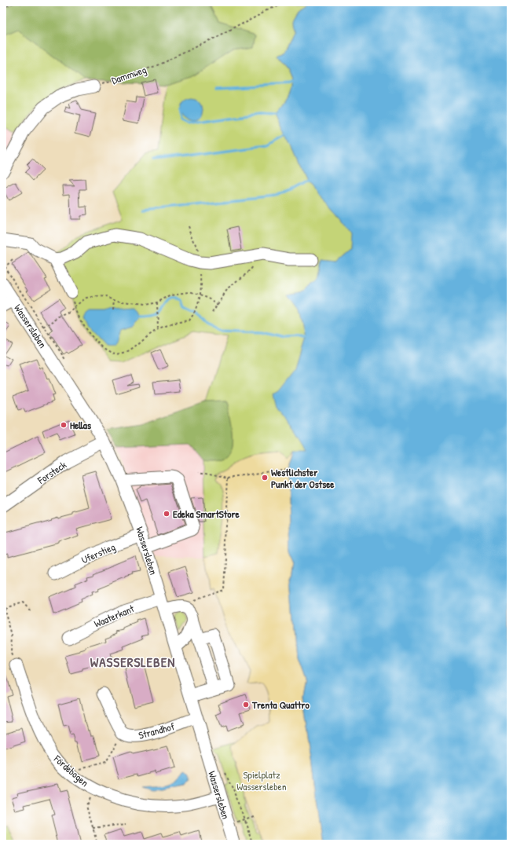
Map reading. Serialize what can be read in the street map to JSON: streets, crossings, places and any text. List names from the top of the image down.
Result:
{
  "streets": {
    "street": [
      "Wassersleben",
      "Forsteck",
      "Uferstieg",
      "Waaterkant",
      "Strandhof",
      "Fördebogen"
    ],
    "path": ["Dammweg"]
  },
  "crossings": [
    ["Wassersleben", "Forsteck"],
    ["Wassersleben", "Uferstieg"],
    ["Wassersleben", "Waaterkant"],
    ["Wassersleben", "Strandhof"],
    ["Wassersleben", "Fördebogen"]
  ],
  "districts": ["WASSERSLEBEN"],
  "parks": ["Spielplatz Wassersleben"],
  "places": [
    "Hellas",
    "Westlichster Punkt der Ostsee",
    "Edeka SmartStore",
    "Trenta Quattro"
  ]
}
